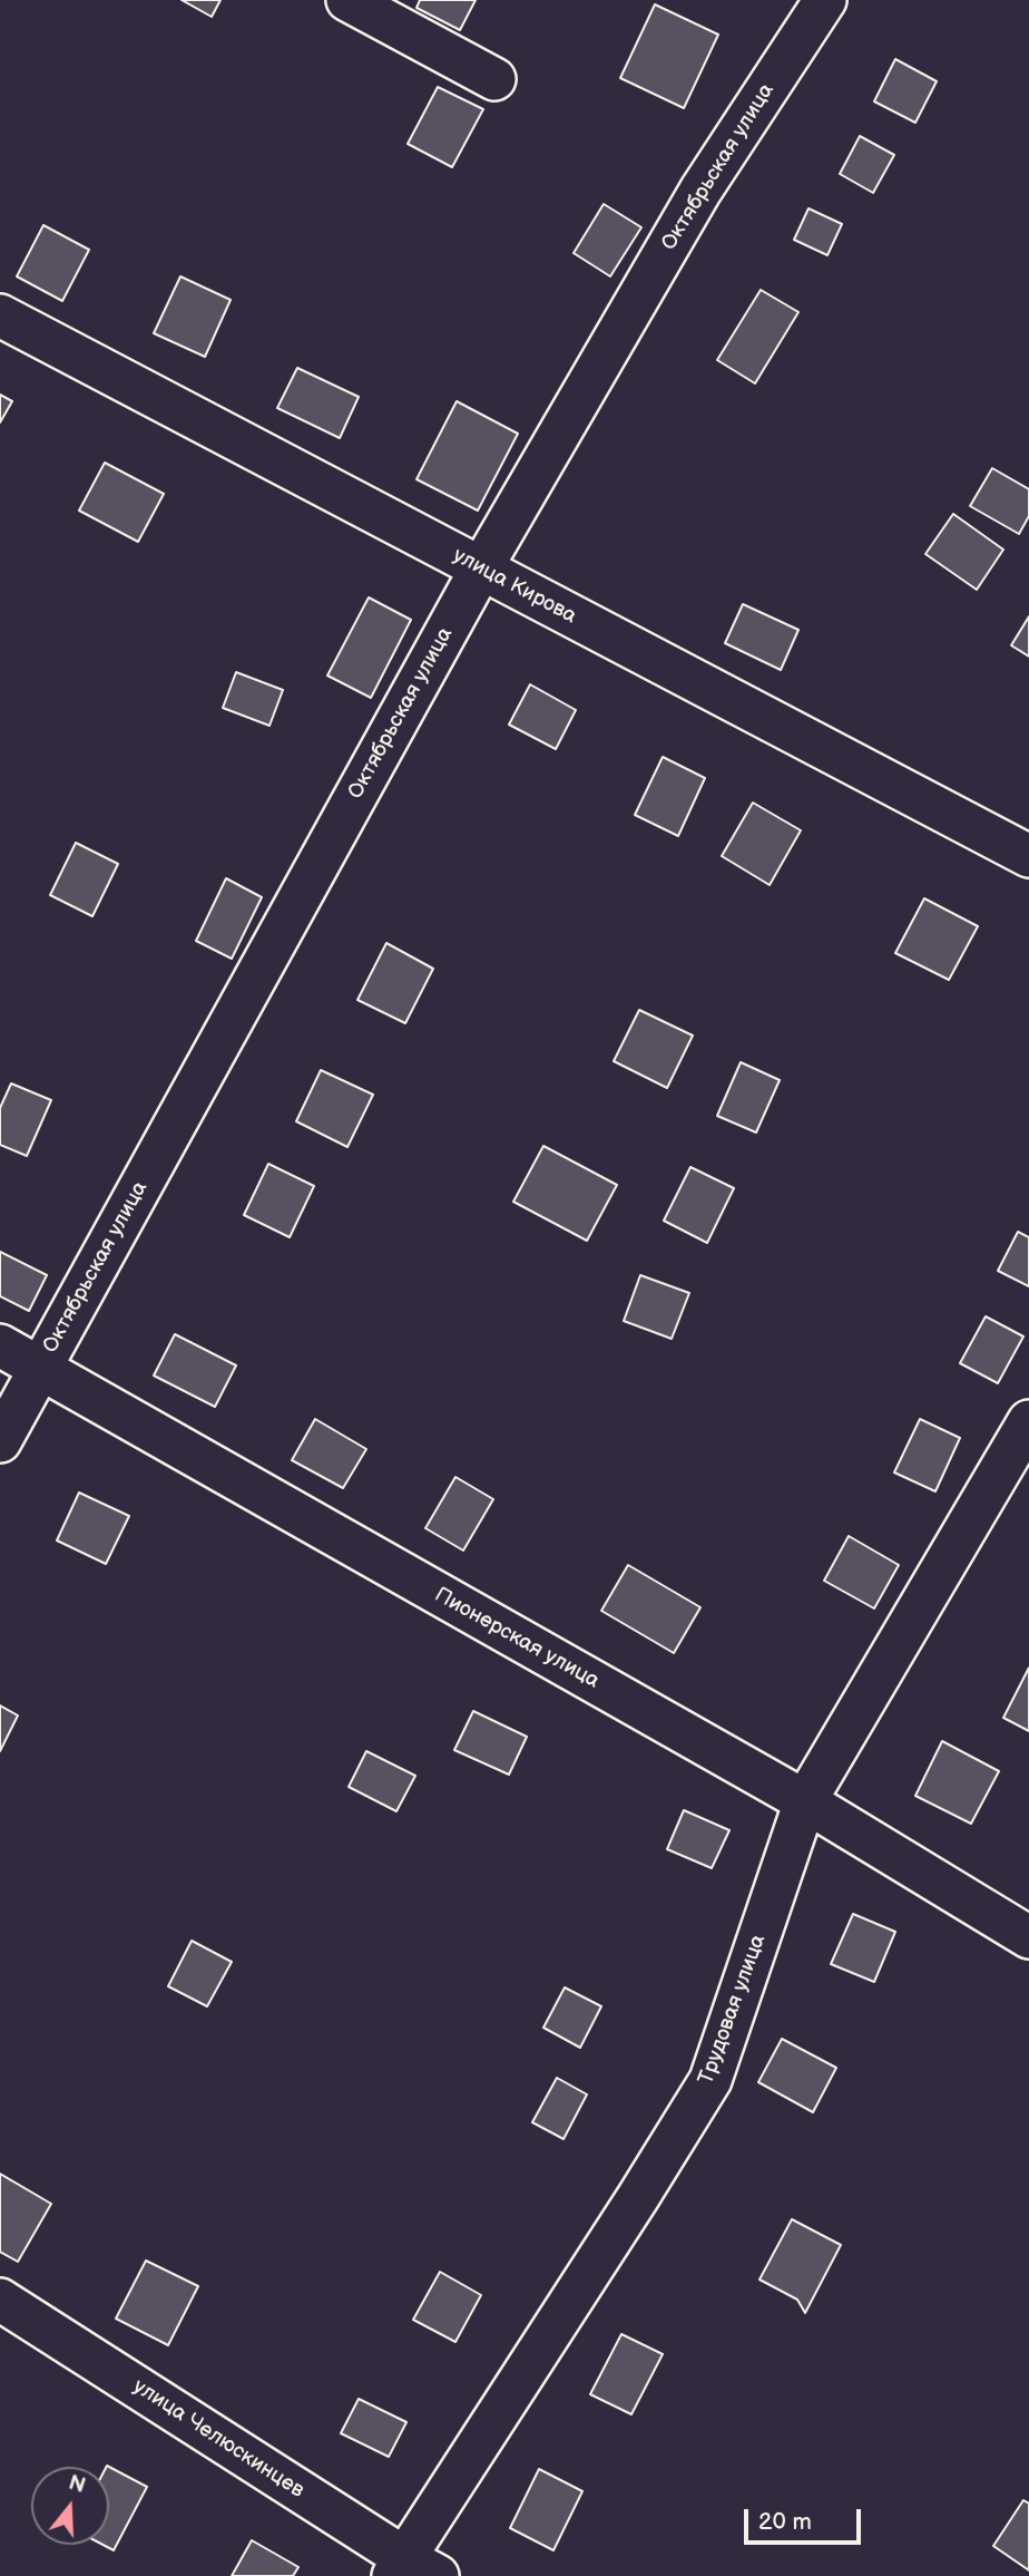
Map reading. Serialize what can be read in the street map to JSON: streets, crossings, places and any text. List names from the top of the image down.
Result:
{
  "streets": {
    "street": [
      "Октябрьская улица",
      "улица Кирова",
      "Пионерская улица",
      "Трудовая улица",
      "улица Челюскинцев"
    ]
  },
  "crossings": [
    ["Октябрьская улица", "улица Кирова"],
    ["Октябрьская улица", "Пионерская улица"],
    ["Пионерская улица", "Трудовая улица"],
    ["Трудовая улица", "улица Челюскинцев"]
  ],
  "scale_bar": "20 m",
  "north": "top"
}
